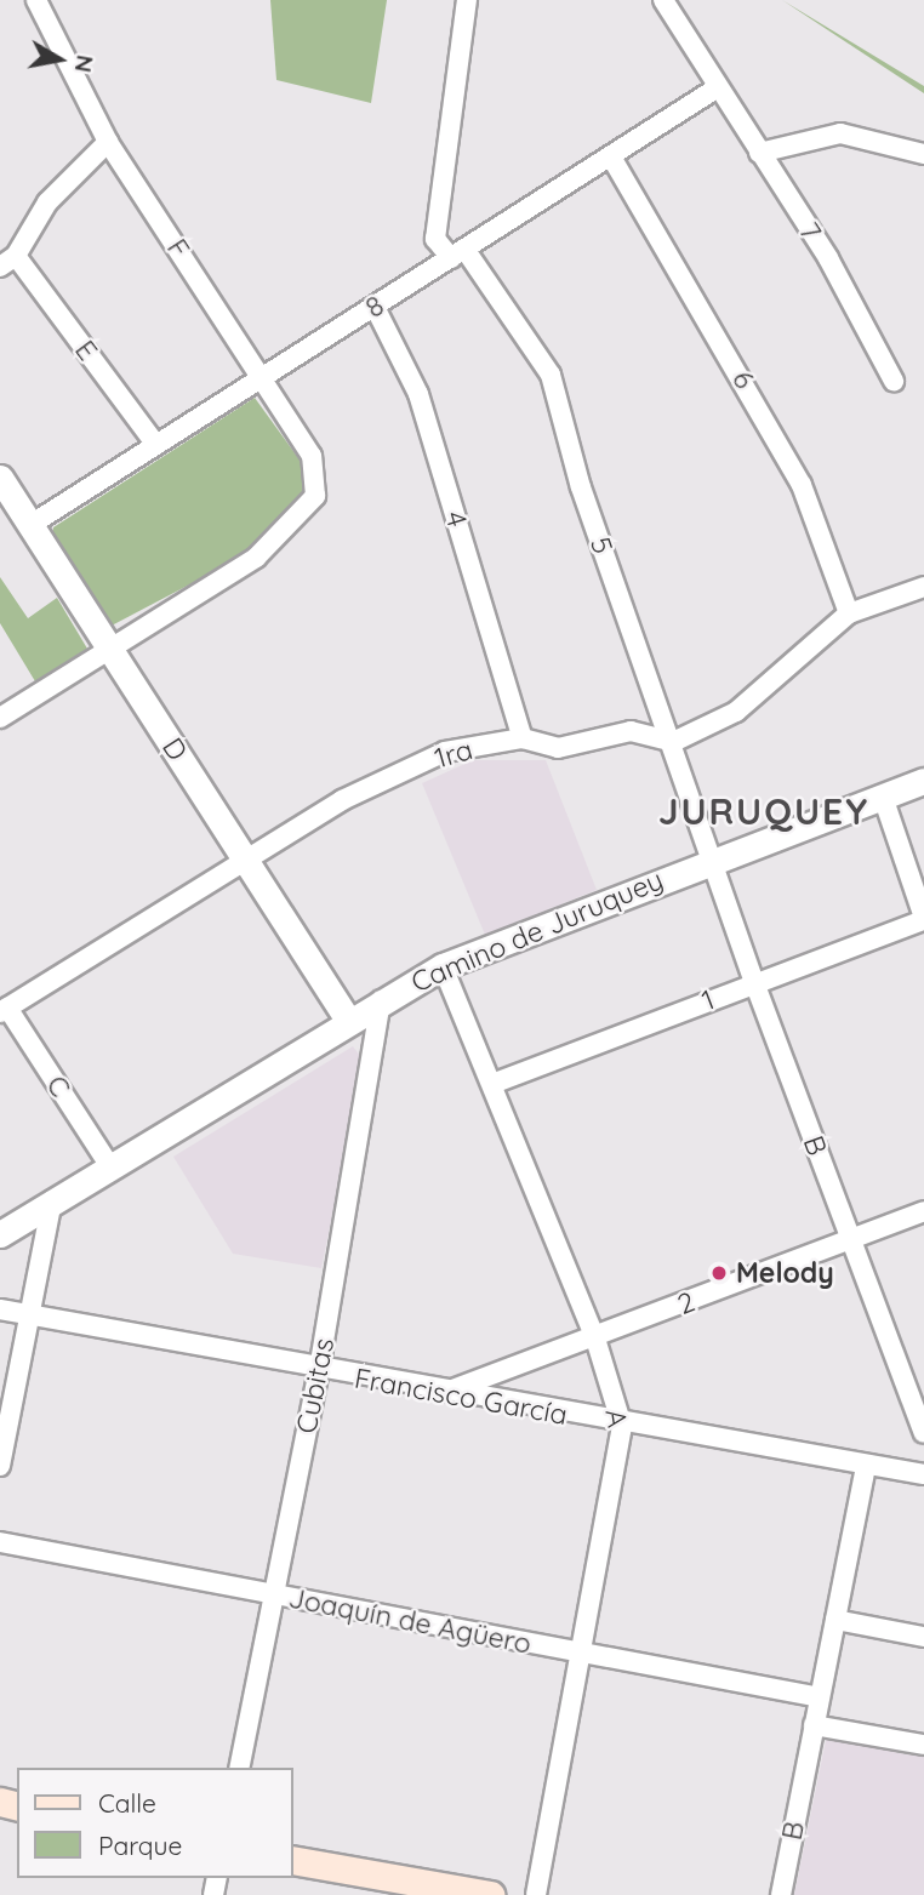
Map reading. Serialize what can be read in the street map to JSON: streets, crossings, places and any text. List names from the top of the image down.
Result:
{
  "streets": {
    "street": [
      "7",
      "F",
      "8",
      "E",
      "6",
      "4",
      "5",
      "D",
      "1ra",
      "Camino de Juruquey",
      "1",
      "C",
      "B",
      "2",
      "Cubitas",
      "Francisco García",
      "A",
      "Joaquín de Agüero"
    ]
  },
  "crossings": [
    ["7", "8"],
    ["F", "8"],
    ["F", "D"],
    ["8", "E"],
    ["8", "6"],
    ["8", "4"],
    ["8", "5"],
    ["8", "D"],
    ["4", "1ra"],
    ["5", "1ra"],
    ["5", "Camino de Juruquey"],
    ["5", "B"],
    ["D", "1ra"],
    ["D", "Camino de Juruquey"],
    ["1ra", "C"],
    ["Camino de Juruquey", "C"],
    ["Camino de Juruquey", "B"],
    ["Camino de Juruquey", "Cubitas"],
    ["Camino de Juruquey", "A"],
    ["1", "B"],
    ["1", "A"],
    ["B", "2"],
    ["B", "Francisco García"],
    ["B", "Joaquín de Agüero"],
    ["2", "Francisco García"],
    ["2", "A"],
    ["Cubitas", "Francisco García"],
    ["Cubitas", "Joaquín de Agüero"],
    ["Francisco García", "A"],
    ["A", "Joaquín de Agüero"]
  ],
  "districts": ["JURUQUEY"],
  "places": ["Melody"],
  "legend": ["Calle", "Parque"],
  "north": "right"
}
